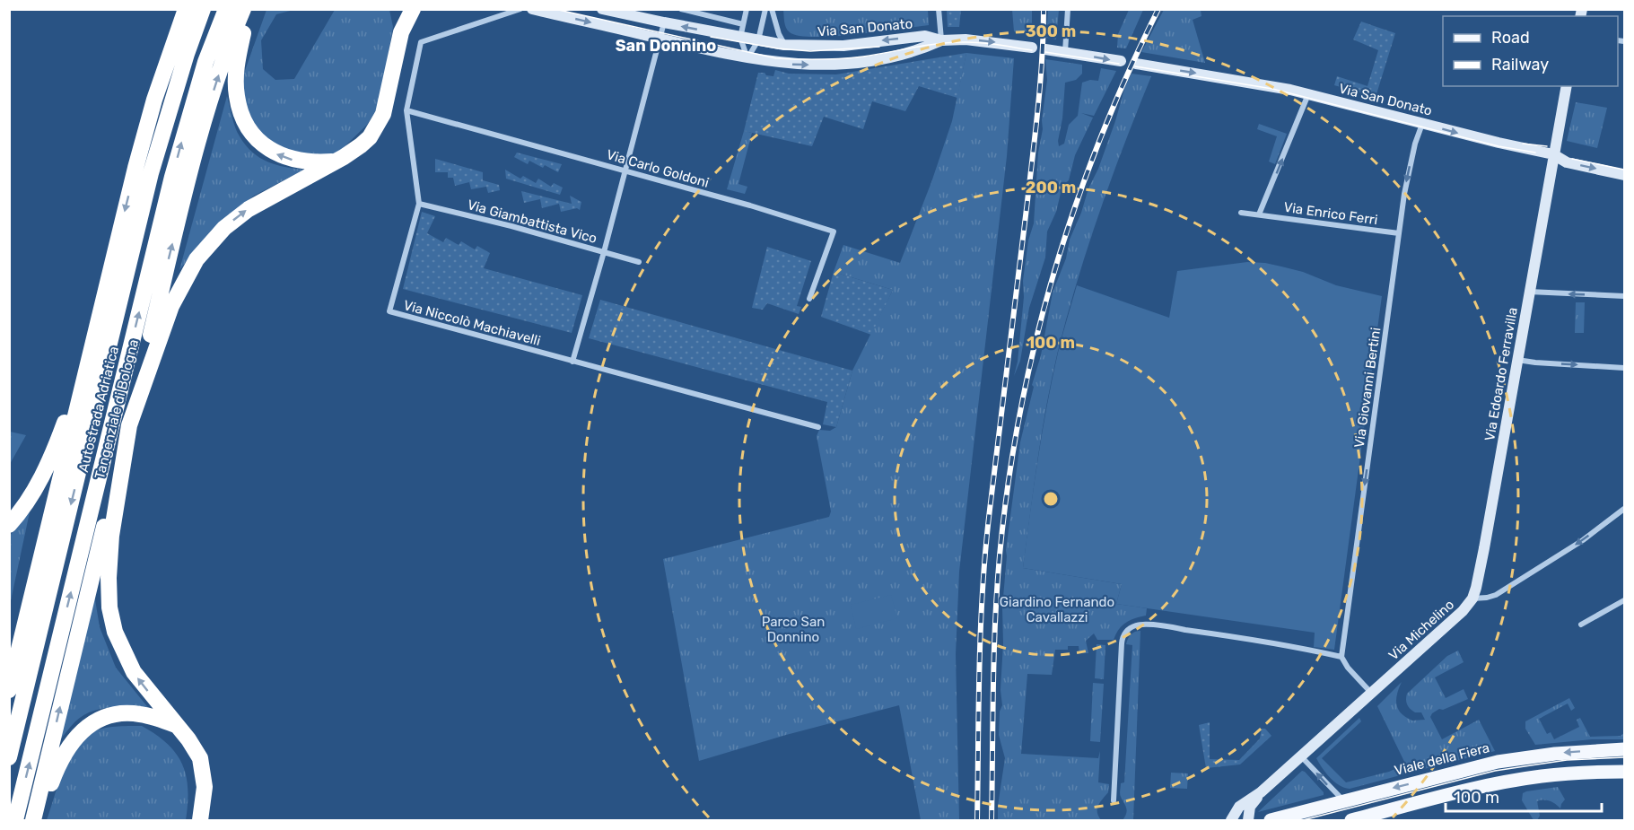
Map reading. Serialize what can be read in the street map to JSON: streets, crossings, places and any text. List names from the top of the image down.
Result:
{
  "streets": {
    "highway": ["Autostrada Adriatica", "Tangenziale di Bologna"],
    "main road": [
      "Via San Donato",
      "Via Edoardo Ferravilla",
      "Via Michelino",
      "Viale della Fiera"
    ],
    "street": [
      "Via Carlo Goldoni",
      "Via Enrico Ferri",
      "Via Giambattista Vico",
      "Via Niccolò Machiavelli",
      "Via Giovanni Bertini"
    ]
  },
  "crossings": [
    ["Via San Donato", "Via Enrico Ferri"],
    ["Via San Donato", "Via Edoardo Ferravilla"],
    ["Via San Donato", "Via Giovanni Bertini"],
    ["Via Carlo Goldoni", "Via Niccolò Machiavelli"],
    ["Via Enrico Ferri", "Via Giovanni Bertini"],
    ["Via Giambattista Vico", "Via Niccolò Machiavelli"],
    ["Via Edoardo Ferravilla", "Via Michelino"]
  ],
  "one_way": ["Via Enrico Ferri", "Via Giovanni Bertini"],
  "districts": ["San Donnino"],
  "parks": ["Giardino Fernando Cavallazzi", "Parco San Donnino"],
  "legend": ["Road", "Railway"],
  "scale_bar": "100 m",
  "rings": ["300 m", "200 m", "100 m"]
}
